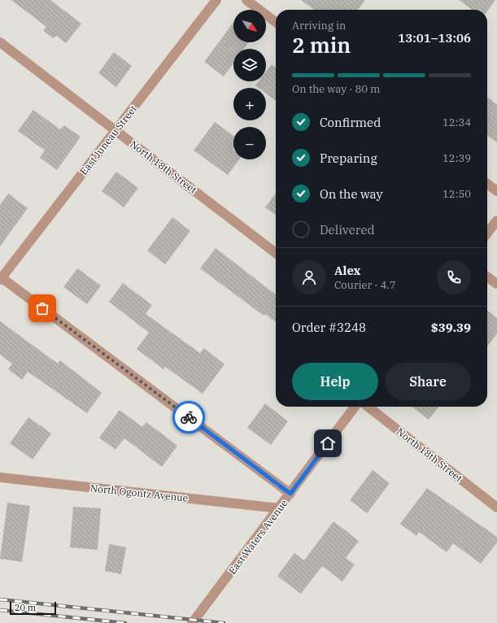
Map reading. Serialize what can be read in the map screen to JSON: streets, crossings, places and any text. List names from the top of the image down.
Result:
{
  "streets": {
    "street": [
      "East Juneau Street",
      "North 18th Street",
      "North Ogontz Avenue",
      "East Waters Avenue"
    ]
  },
  "crossings": [
    ["East Juneau Street", "North 18th Street"],
    ["North Ogontz Avenue", "East Waters Avenue"]
  ],
  "scale_bar": "20 m",
  "north": "bottom right",
  "page": {
    "map_buttons": ["+", "−"],
    "heading": ["2 min", "Arriving in", "13:01–13:06"],
    "panel": [
      "Alex",
      "Courier · 4.7",
      "Order #3248",
      "$39.39"
    ],
    "bar": "On the way · 80 m",
    "list": [
      ["Confirmed", "12:34"],
      ["Preparing", "12:39"],
      ["On the way", "12:50"],
      "Delivered"
    ],
    "buttons": ["Help", "Share"],
    "scale": "20 m"
  }
}
